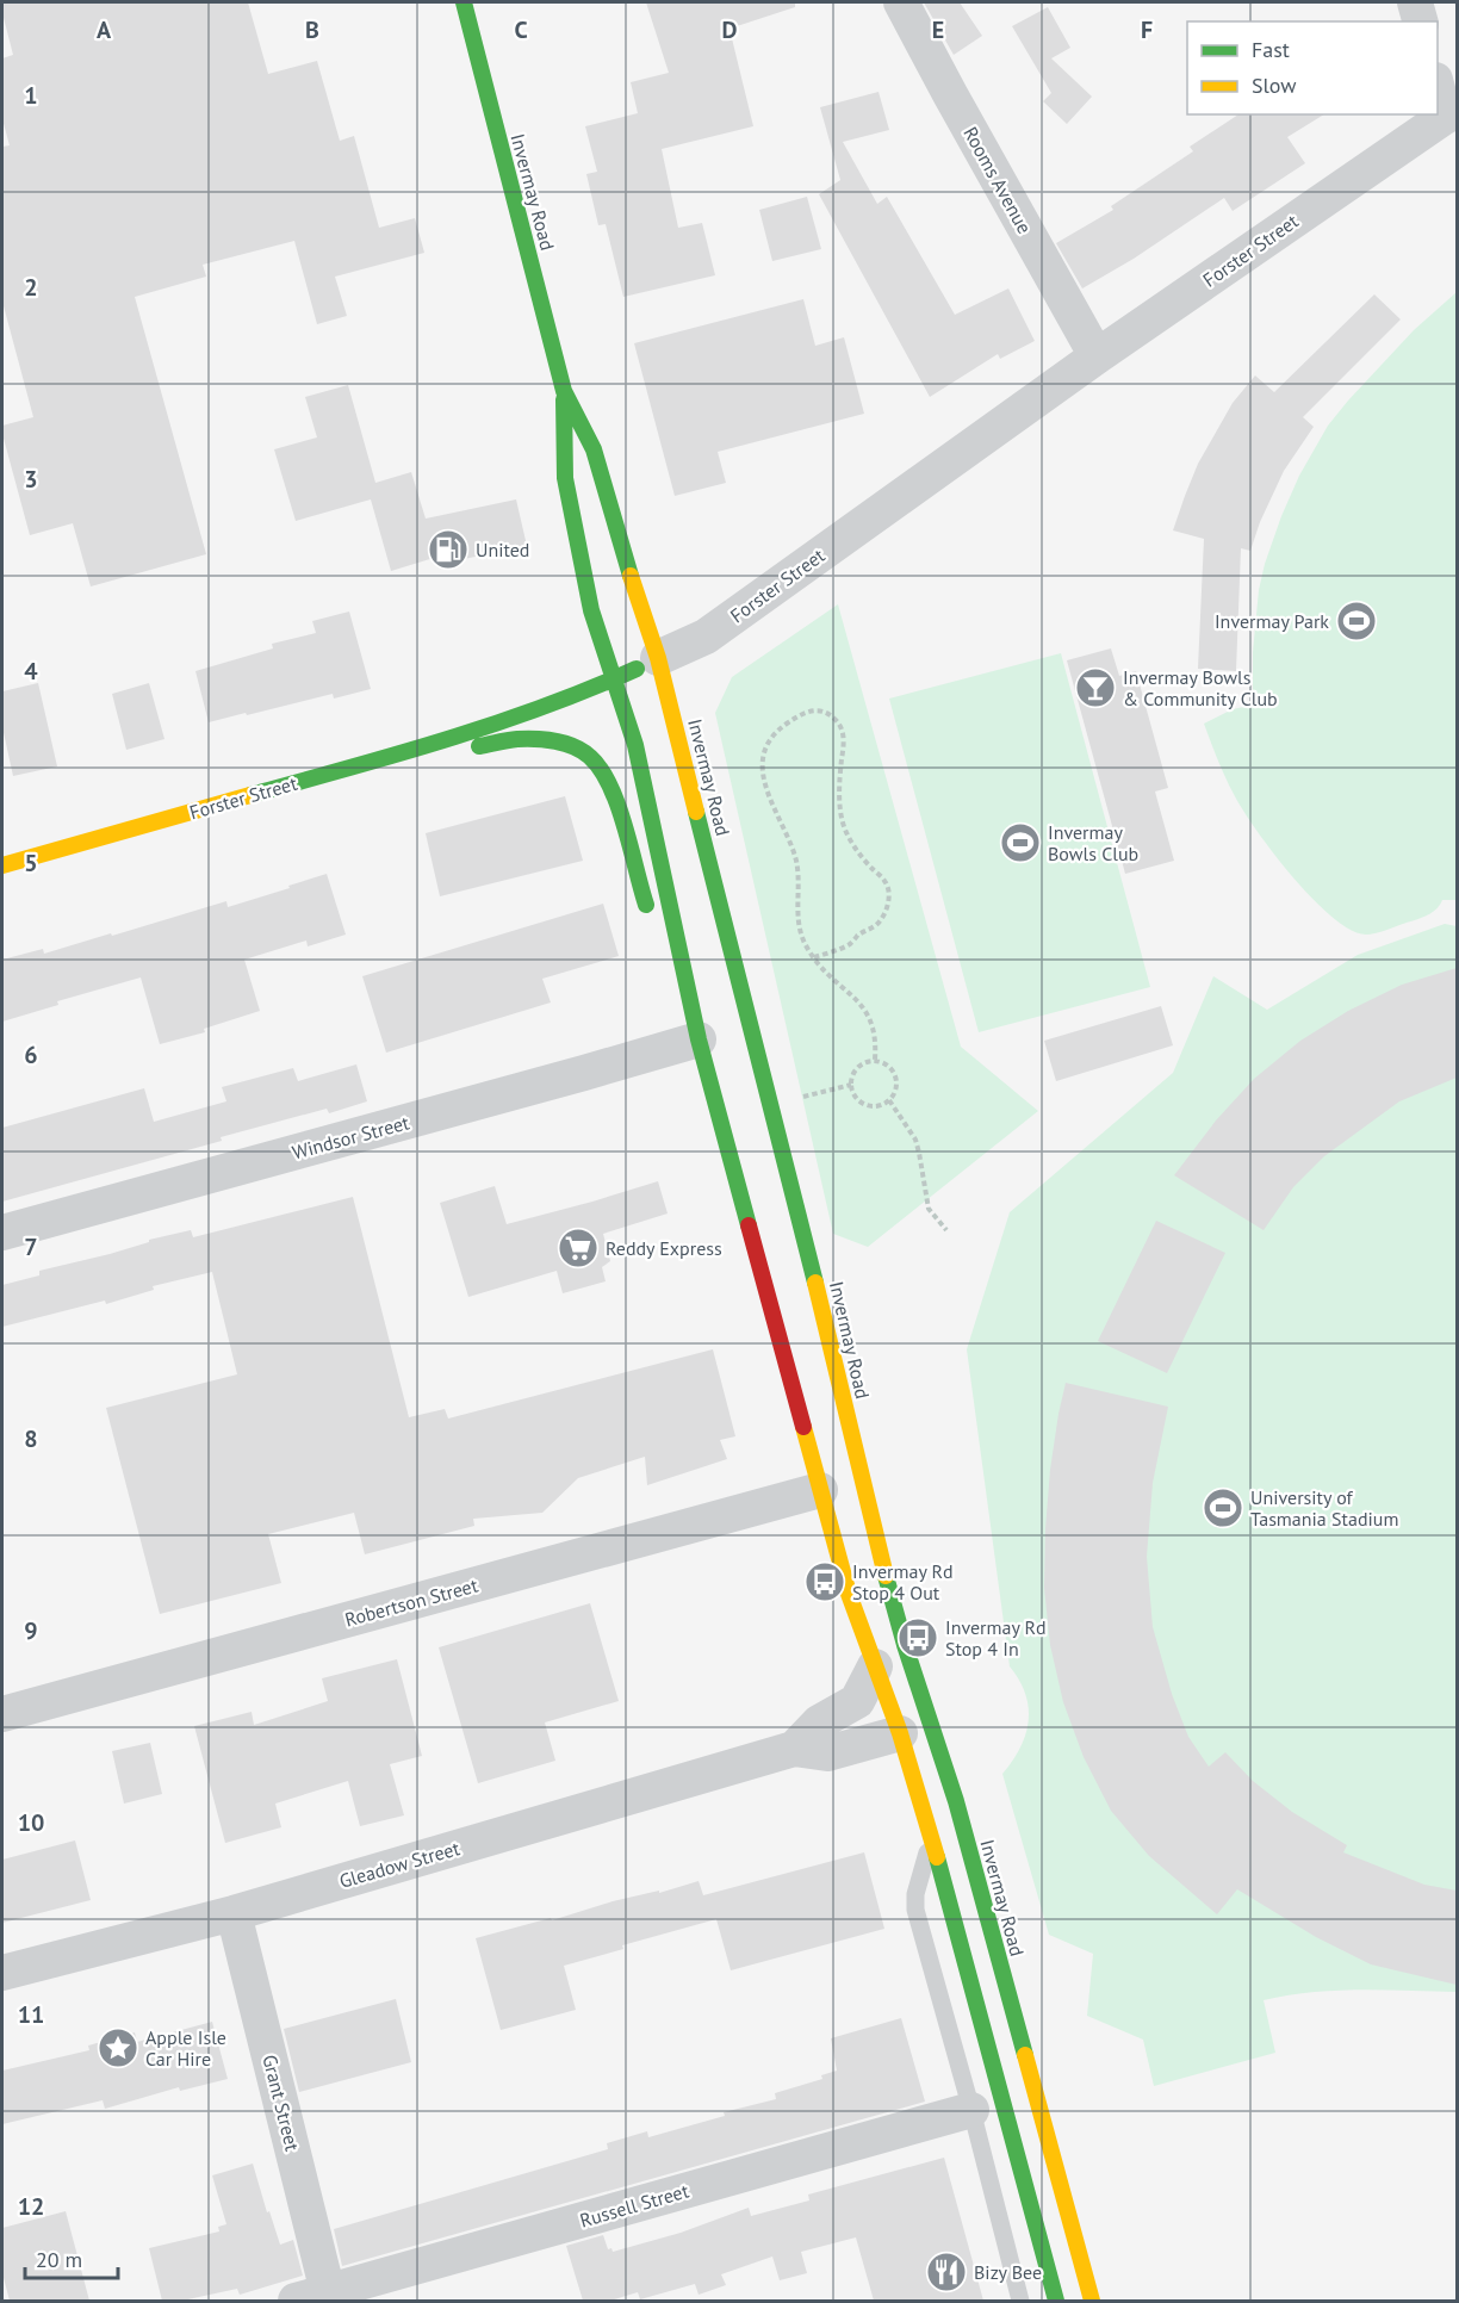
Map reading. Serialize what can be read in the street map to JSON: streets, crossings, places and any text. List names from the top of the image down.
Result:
{
  "streets": {
    "main road": ["Invermay Road", "Forster Street"],
    "street": [
      "Rooms Avenue",
      "Windsor Street",
      "Robertson Street",
      "Gleadow Street",
      "Grant Street",
      "Russell Street"
    ]
  },
  "crossings": [
    ["Rooms Avenue", "Forster Street"],
    ["Invermay Road", "Forster Street"],
    ["Invermay Road", "Windsor Street"],
    ["Invermay Road", "Robertson Street"],
    ["Invermay Road", "Gleadow Street"],
    ["Gleadow Street", "Grant Street"],
    ["Grant Street", "Russell Street"]
  ],
  "places": {
    "fuel station": ["United"],
    "sports": ["Invermay Park", "Invermay Bowls Club", "University of Tasmania Stadium"],
    "bar": ["Invermay Bowls & Community Club"],
    "supermarket": ["Reddy Express"],
    "bus stop": ["Invermay Rd Stop 4 Out", "Invermay Rd Stop 4 In"],
    "place": ["Apple Isle Car Hire"],
    "restaurant": ["Bizy Bee"]
  },
  "legend": ["Fast", "Slow"],
  "scale_bar": "20 m",
  "grid": {
    "columns": [
      "A",
      "B",
      "C",
      "D",
      "E",
      "F"
    ],
    "rows": [
      "1",
      "2",
      "3",
      "4",
      "5",
      "6",
      "7",
      "8",
      "9",
      "10",
      "11",
      "12"
    ]
  }
}
